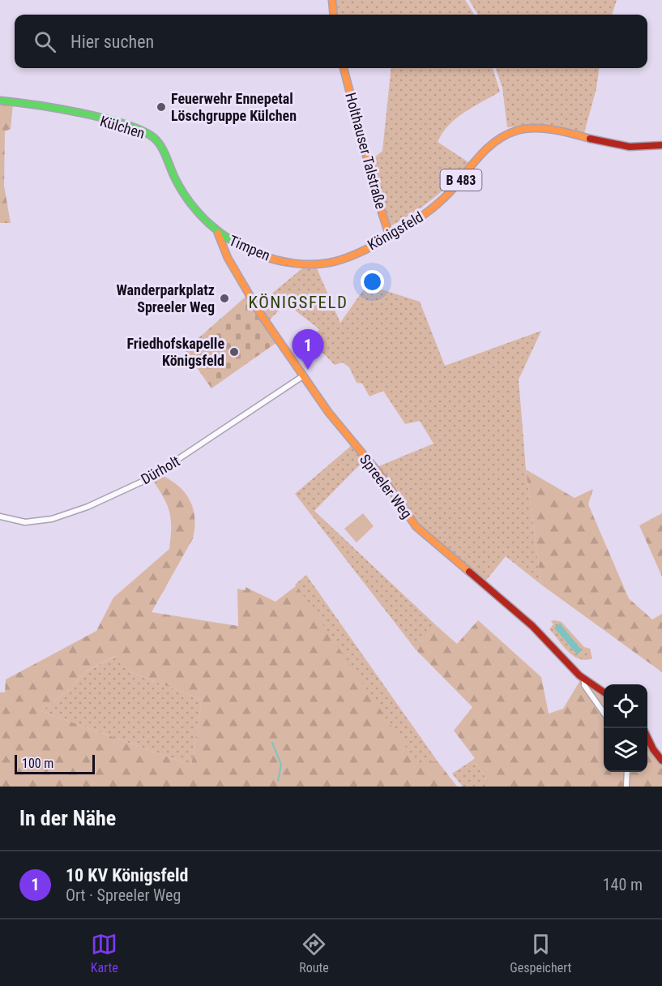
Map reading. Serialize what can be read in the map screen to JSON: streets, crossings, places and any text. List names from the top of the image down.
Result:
{
  "streets": {
    "street": [
      "Külchen",
      "Holthauser Talstraße",
      "B 483",
      "Königsfeld",
      "Timpen",
      "Dürholt",
      "Spreeler Weg"
    ]
  },
  "crossings": [
    ["Külchen", "Timpen"],
    ["Holthauser Talstraße", "Königsfeld"],
    ["Königsfeld", "Timpen"],
    ["Timpen", "Spreeler Weg"],
    ["Dürholt", "Spreeler Weg"]
  ],
  "districts": ["KÖNIGSFELD"],
  "places": ["Feuerwehr Ennepetal Löschgruppe Külchen", "Wanderparkplatz Spreeler Weg", "Friedhofskapelle Königsfeld"],
  "scale_bar": "100 m",
  "page": {
    "search": "Hier suchen",
    "pins": "1",
    "scale": "100 m",
    "heading": "In der Nähe",
    "list": [
      {
        "mark": "1",
        "name": "10 KV Königsfeld",
        "note": "Ort · Spreeler Weg",
        "value": "140 m"
      }
    ],
    "nav": ["Karte", "Route", "Gespeichert"]
  }
}
